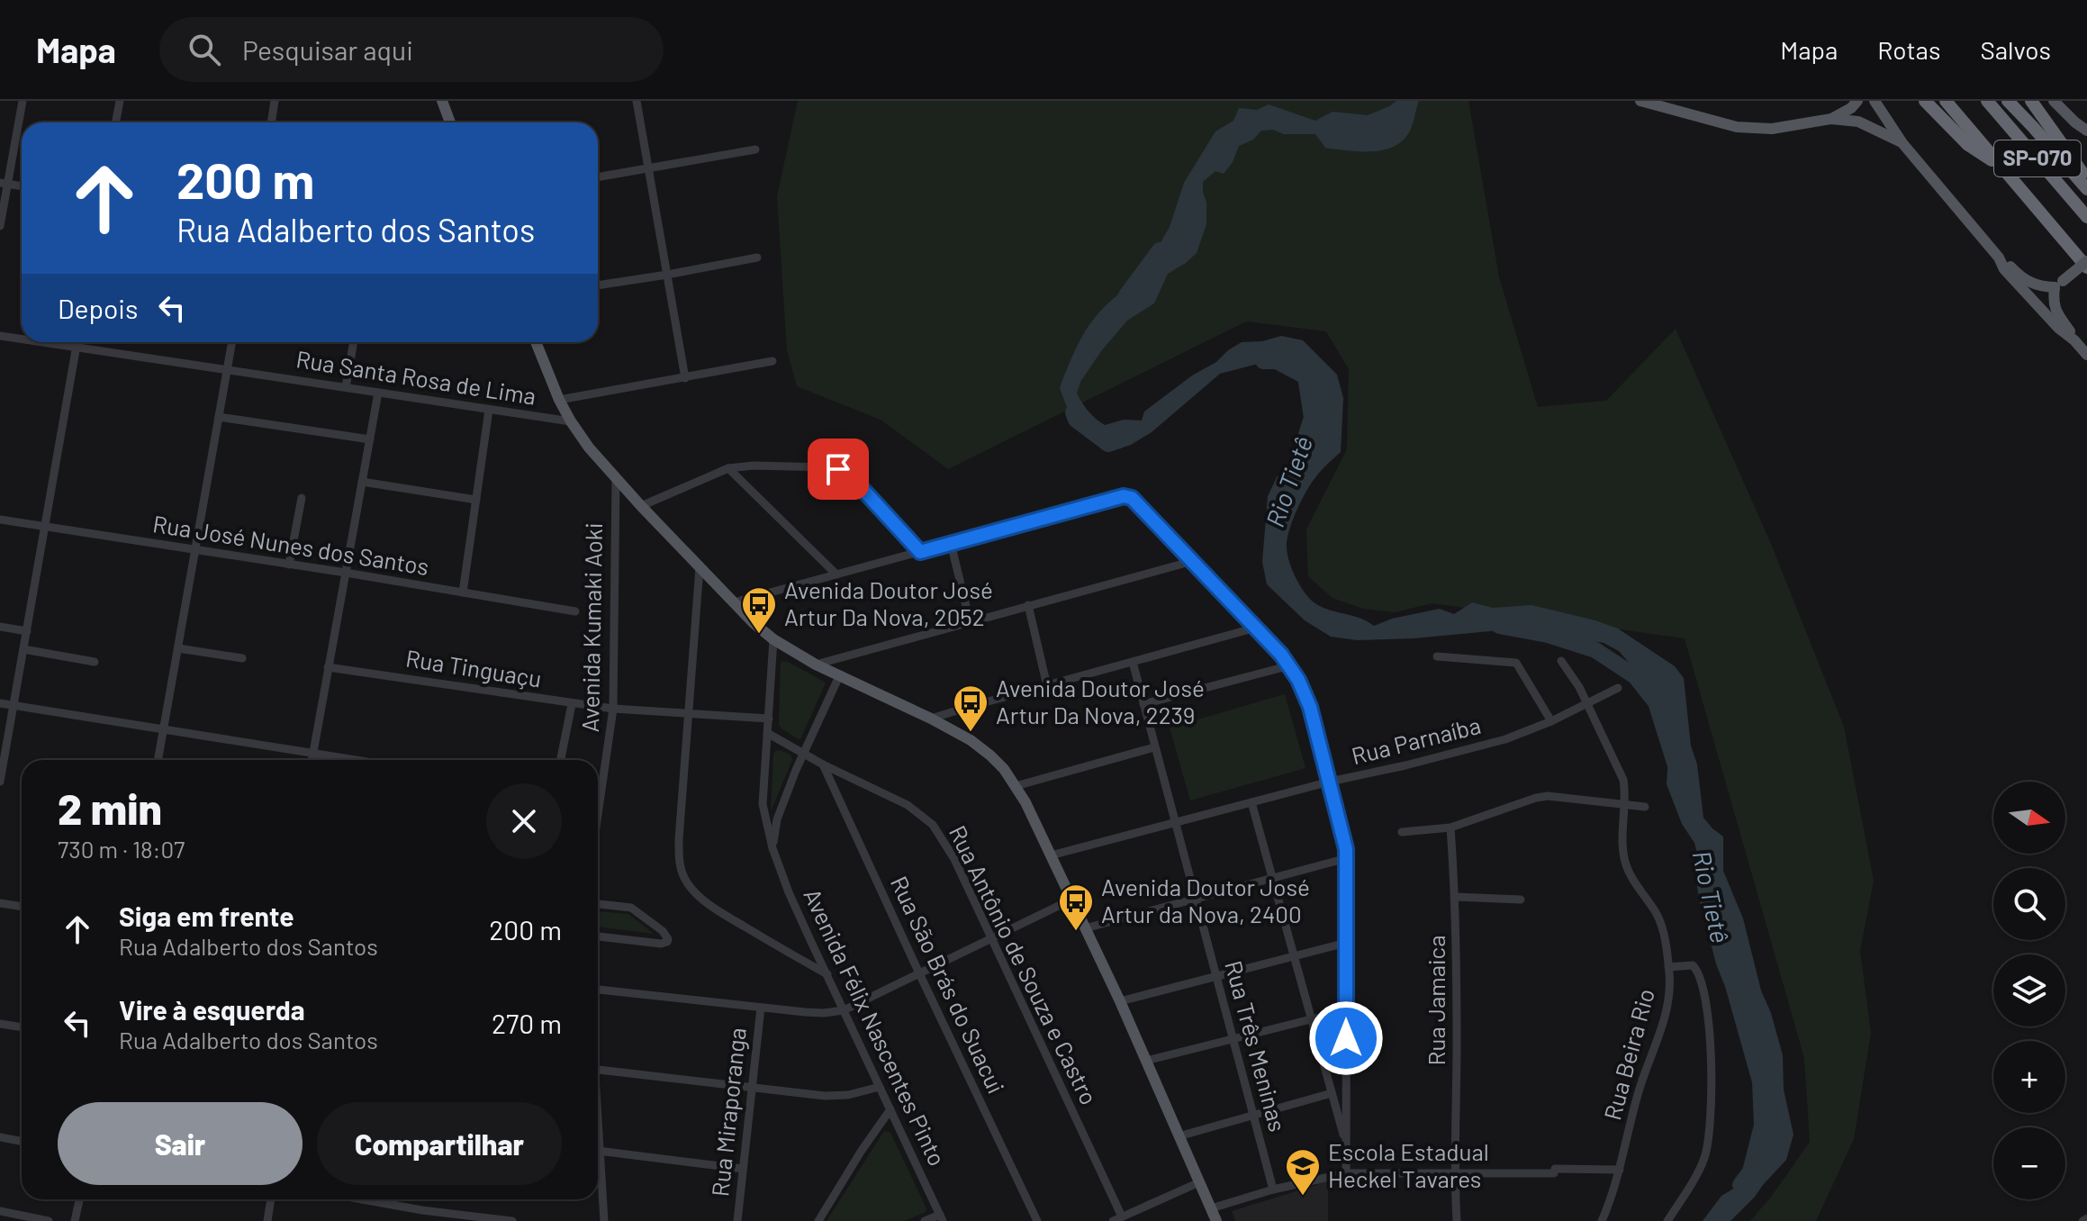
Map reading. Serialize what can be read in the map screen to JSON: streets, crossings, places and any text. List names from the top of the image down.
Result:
{
  "streets": {
    "highway": ["SP-070"],
    "street": [
      "Rua Santa Rosa de Lima",
      "Rua José Nunes dos Santos",
      "Avenida Kumaki Aoki",
      "Rua Tinguaçu",
      "Rua Parnaíba",
      "Rua Antônio de Souza e Castro",
      "Rua São Brás do Suacui",
      "Rua Jamaica",
      "Avenida Félix Nascentes Pinto",
      "Rua Três Meninas",
      "Rua Beira Rio",
      "Rua Miraporanga"
    ]
  },
  "crossings": [
    ["Avenida Kumaki Aoki", "Rua Tinguaçu"],
    ["Rua Tinguaçu", "Avenida Félix Nascentes Pinto"],
    ["Rua Parnaíba", "Rua Três Meninas"],
    ["Rua Parnaíba", "Rua Beira Rio"],
    ["Rua Antônio de Souza e Castro", "Rua São Brás do Suacui"],
    ["Rua Antônio de Souza e Castro", "Avenida Félix Nascentes Pinto"]
  ],
  "water": ["Rio Tietê"],
  "places": {
    "bus stop": ["Avenida Doutor José Artur Da Nova, 2052", "Avenida Doutor José Artur Da Nova, 2239", "Avenida Doutor José Artur da Nova, 2400"],
    "school or university": ["Escola Estadual Heckel Tavares"]
  },
  "north": "right",
  "page": {
    "header": "Mapa",
    "search": "Pesquisar aqui",
    "nav": ["Mapa", "Rotas", "Salvos"],
    "turn": ["200 m", "Rua Adalberto dos Santos"],
    "then": "Depois",
    "heading": ["2 min", "730 m · 18:07"],
    "map_buttons": ["+", "−"],
    "list": [
      {
        "name": "Siga em frente",
        "note": "Rua Adalberto dos Santos",
        "value": "200 m"
      },
      {
        "name": "Vire à esquerda",
        "note": "Rua Adalberto dos Santos",
        "value": "270 m"
      }
    ],
    "buttons": ["Sair", "Compartilhar"]
  }
}
